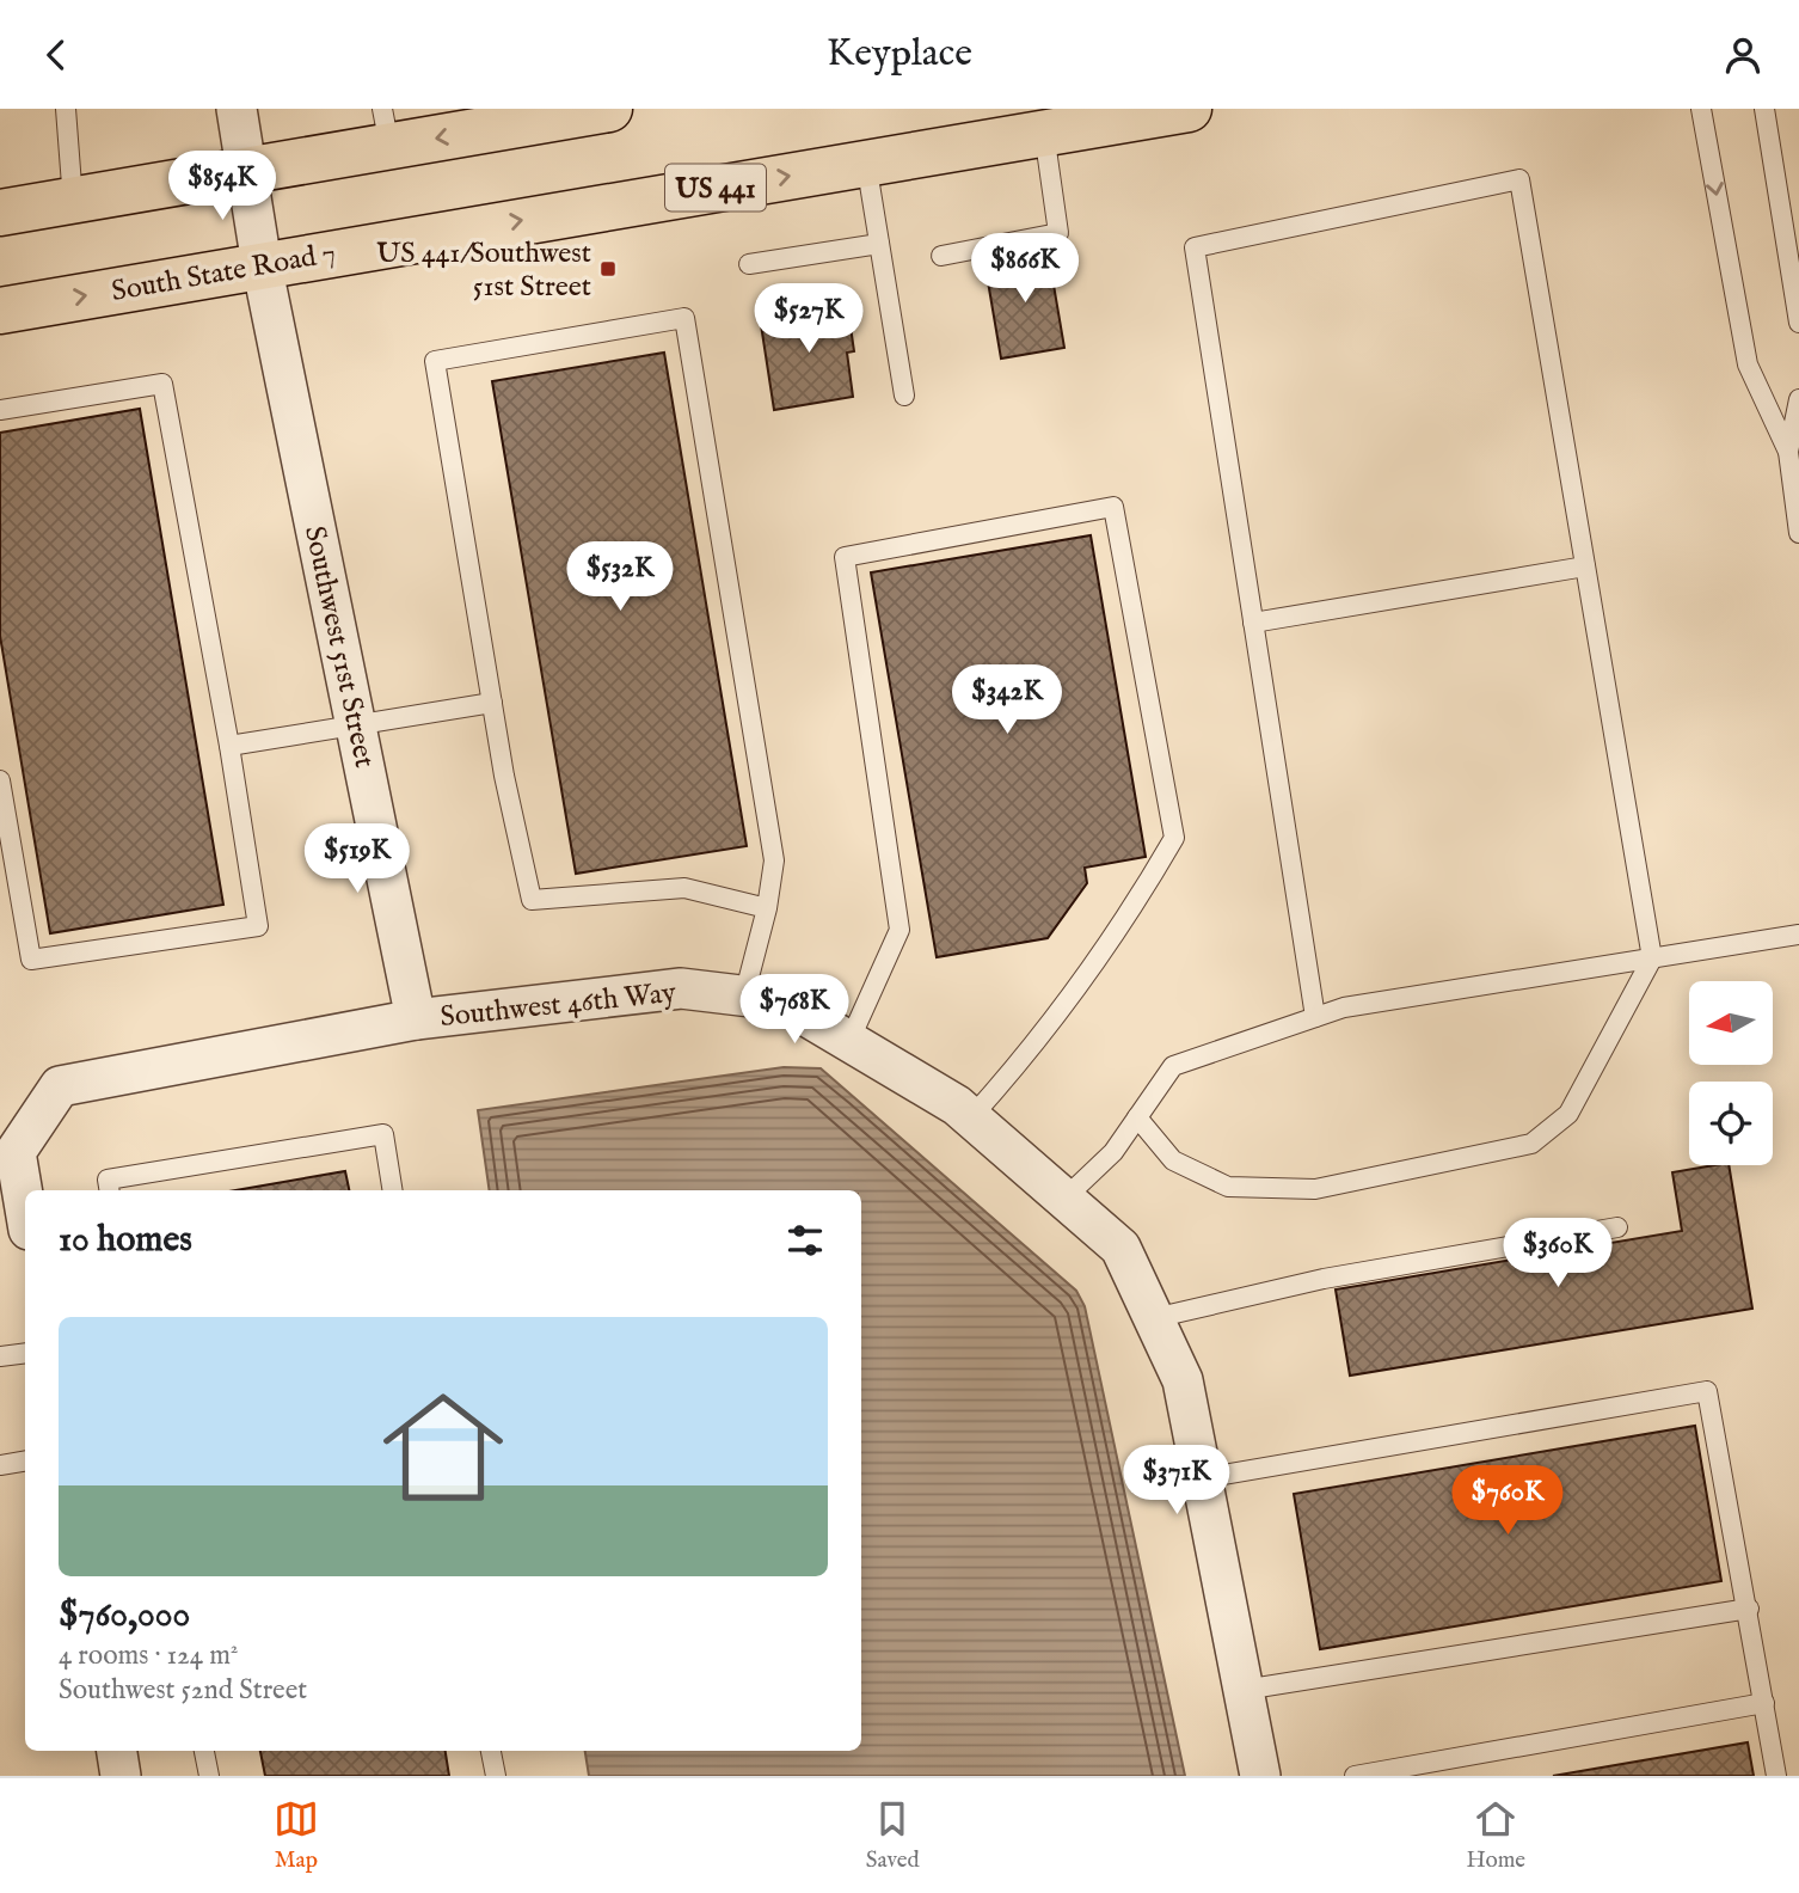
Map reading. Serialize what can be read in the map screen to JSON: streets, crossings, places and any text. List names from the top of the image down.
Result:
{
  "streets": {
    "main road": ["US 441", "South State Road 7"],
    "street": ["Southwest 51st Street", "Southwest 46th Way"]
  },
  "crossings": [
    ["South State Road 7", "Southwest 51st Street"],
    ["Southwest 51st Street", "Southwest 46th Way"]
  ],
  "places": {
    "transit": ["US 441/Southwest 51st Street"]
  },
  "north": "left",
  "page": {
    "header": "Keyplace",
    "price": [
      "$854K",
      "$866K",
      "$527K",
      "$532K",
      "$342K",
      "$519K",
      "$768K",
      "$360K",
      "$371K",
      "$760K"
    ],
    "heading": "10 homes",
    "list": [
      {
        "name": "$760,000",
        "note": "4 rooms · 124 m² · Southwest 52nd Street"
      }
    ],
    "tabs": ["Map", "Saved", "Home"]
  }
}
